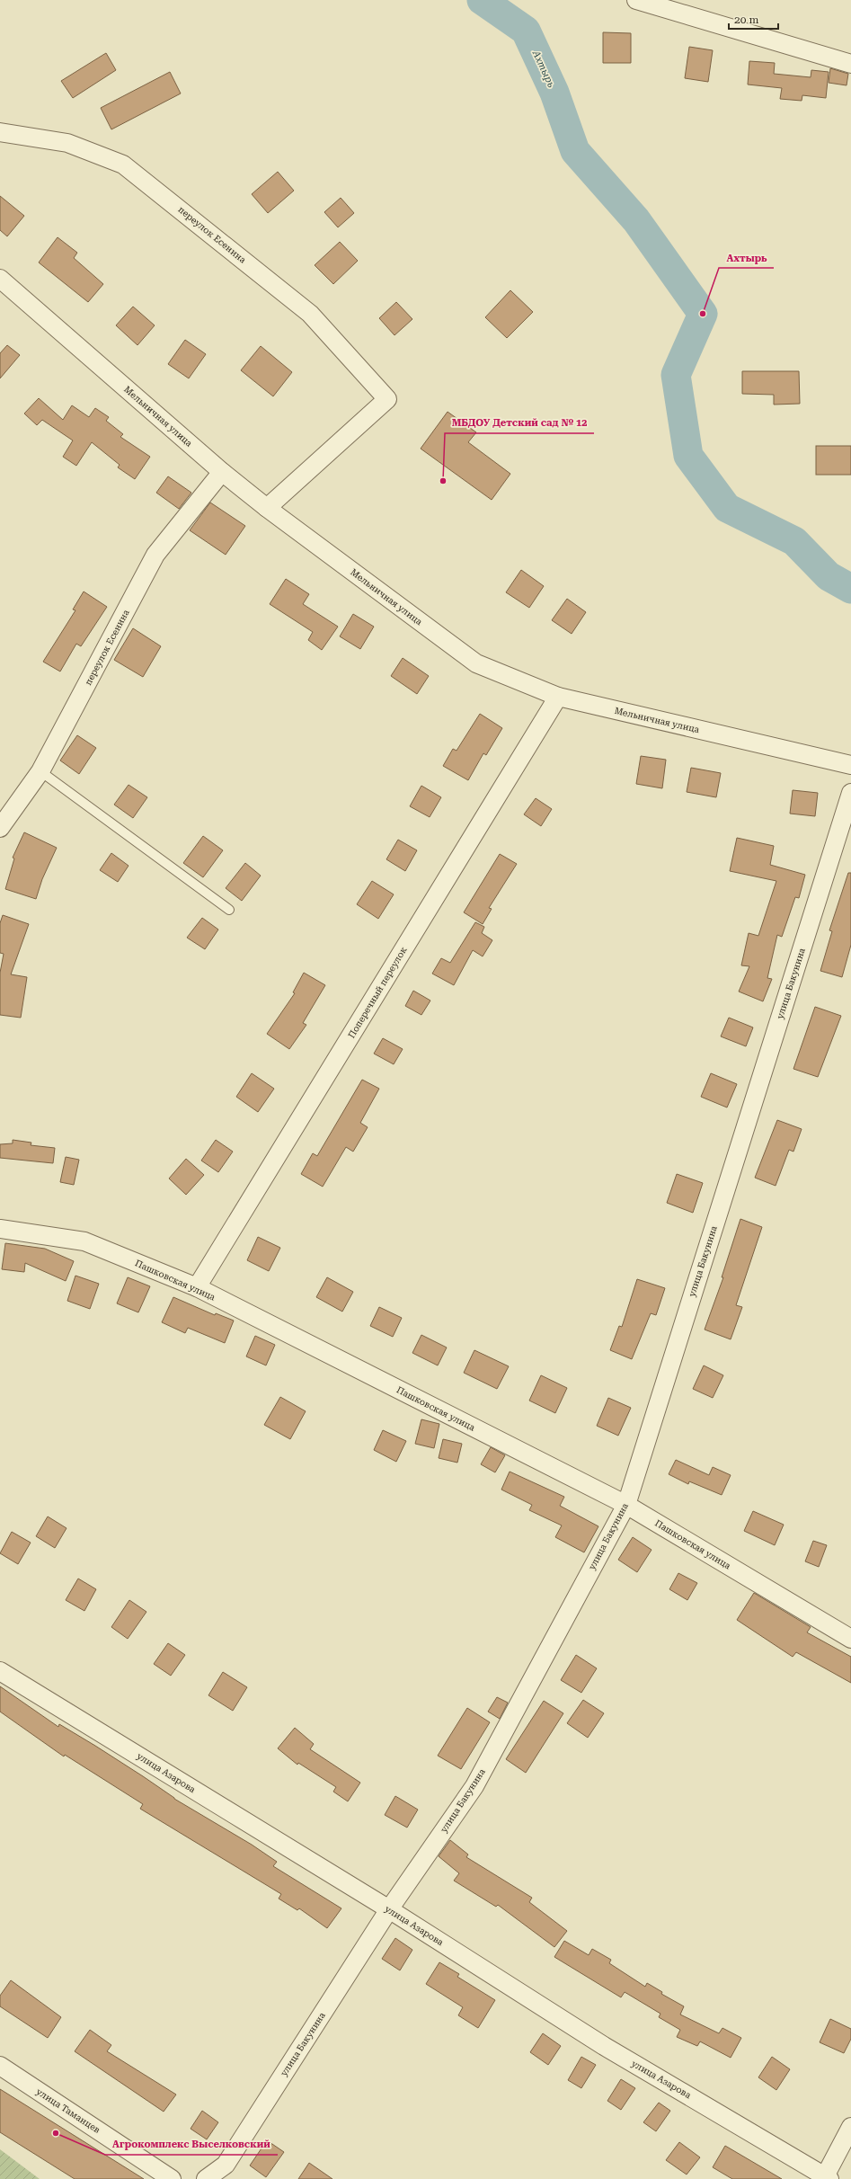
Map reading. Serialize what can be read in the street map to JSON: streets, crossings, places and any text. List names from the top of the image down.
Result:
{
  "streets": {
    "street": [
      "переулок Есенина",
      "Мельничная улица",
      "улица Бакунина",
      "Поперечный переулок",
      "Пашковская улица",
      "улица Азарова",
      "улица Таманцев"
    ]
  },
  "crossings": [
    ["переулок Есенина", "Мельничная улица"],
    ["Мельничная улица", "Поперечный переулок"],
    ["улица Бакунина", "Пашковская улица"],
    ["улица Бакунина", "улица Азарова"],
    ["Поперечный переулок", "Пашковская улица"]
  ],
  "water": ["Ахтырь"],
  "places": ["Ахтырь", "МБДОУ Детский сад № 12", "Агрокомплекс Выселковский"],
  "scale_bar": "20 m"
}
